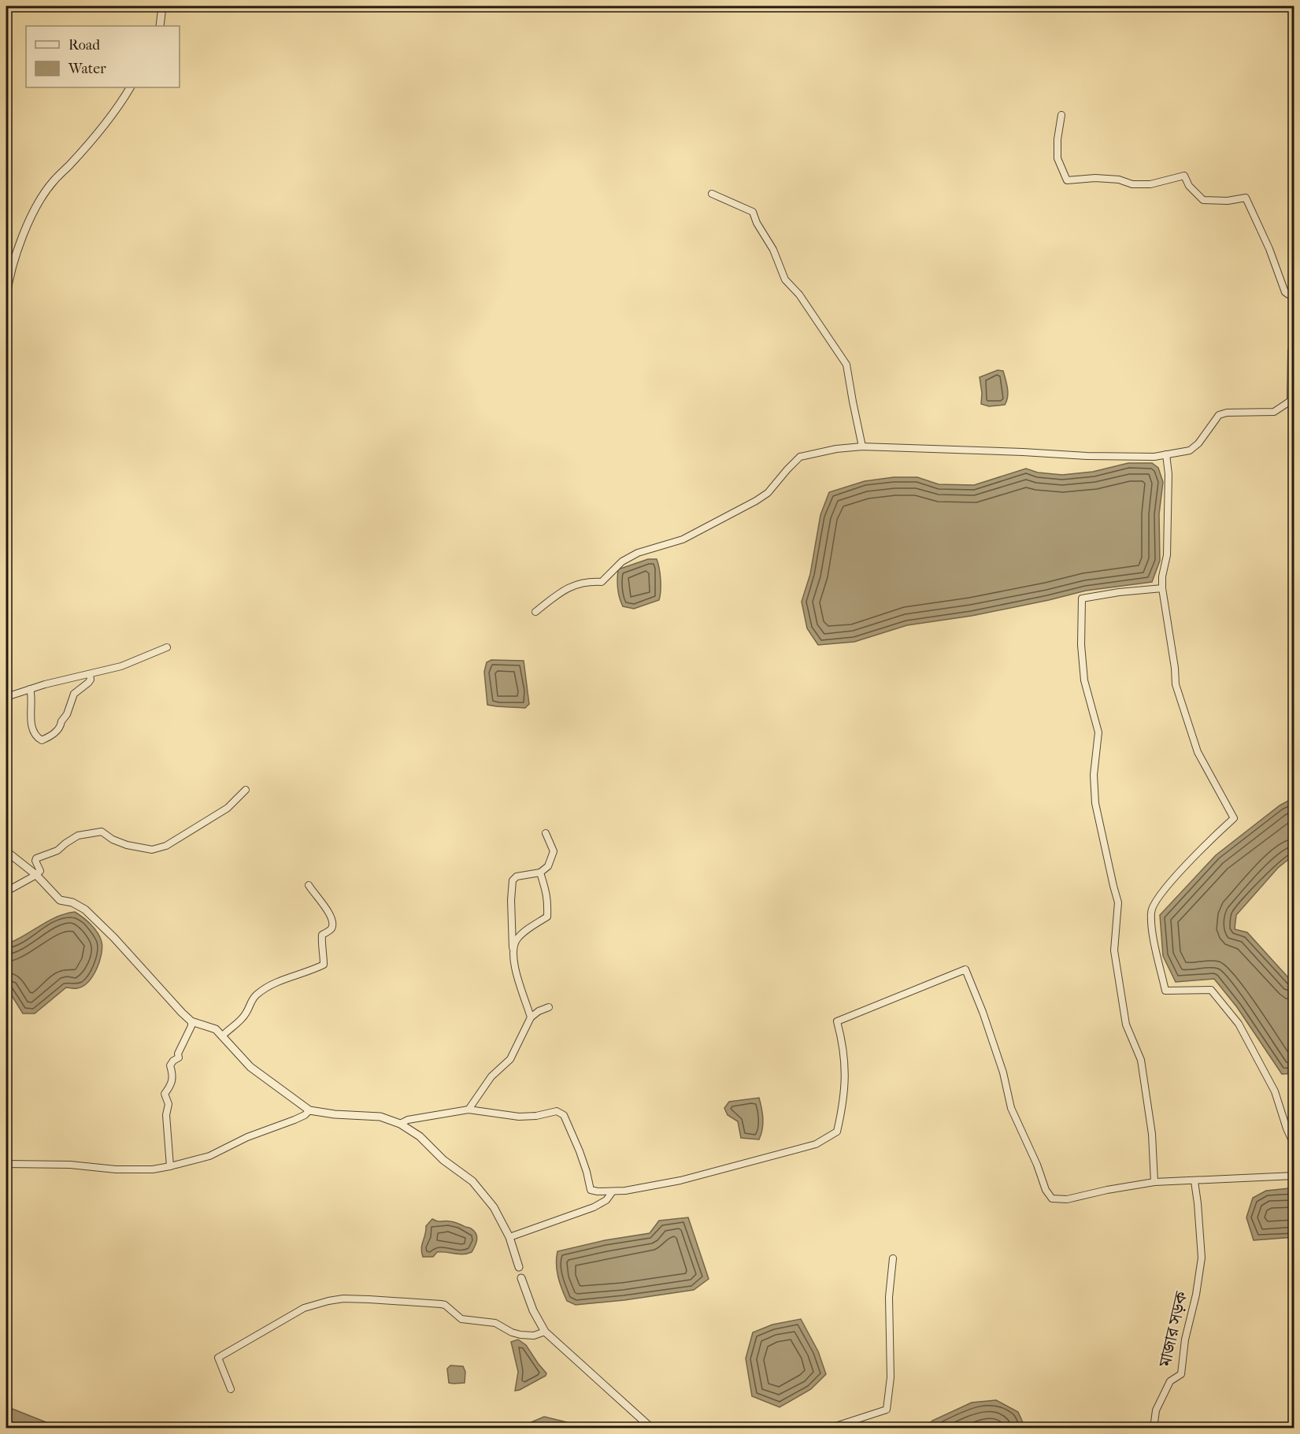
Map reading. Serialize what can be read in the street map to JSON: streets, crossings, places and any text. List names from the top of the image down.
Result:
{
  "streets": {
    "street": ["মাজার সড়ক"]
  },
  "legend": ["Road", "Water"]
}
